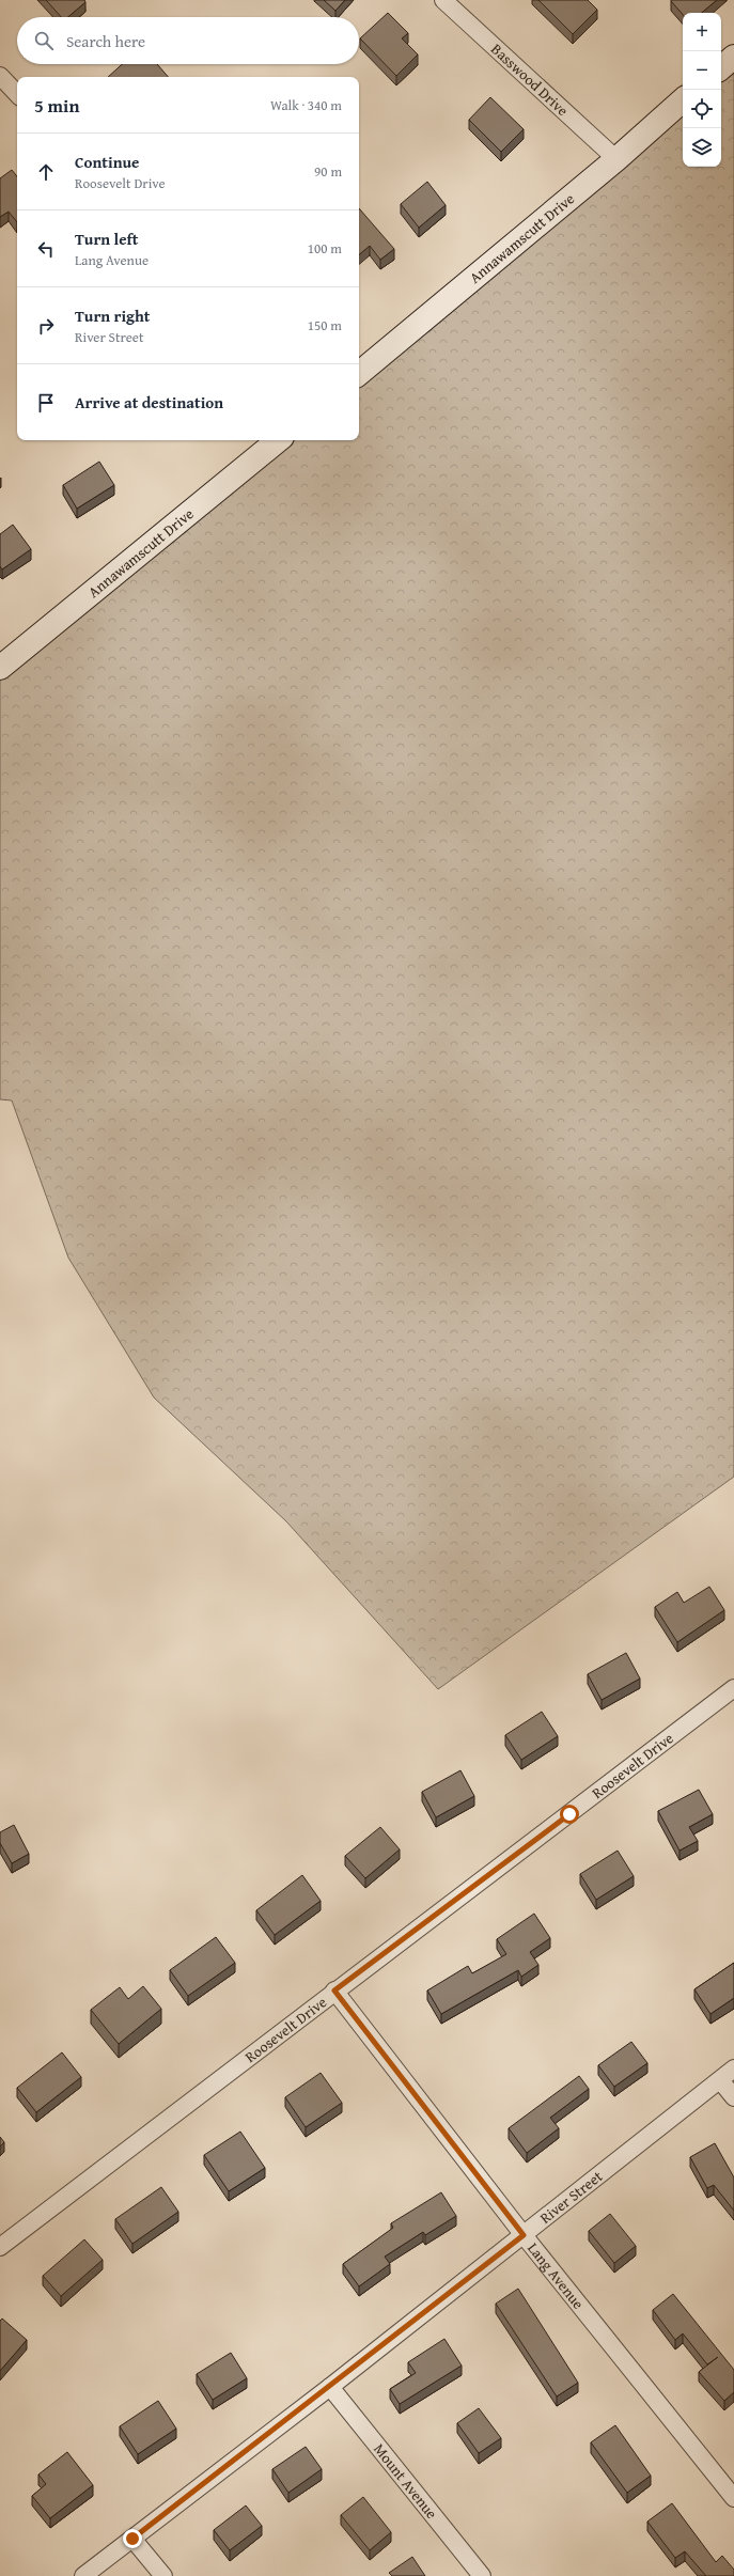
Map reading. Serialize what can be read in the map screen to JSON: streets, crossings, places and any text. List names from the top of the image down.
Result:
{
  "streets": {
    "street": [
      "Basswood Drive",
      "Annawamscutt Drive",
      "Roosevelt Drive",
      "River Street",
      "Lang Avenue",
      "Mount Avenue"
    ]
  },
  "crossings": [
    ["Basswood Drive", "Annawamscutt Drive"],
    ["Roosevelt Drive", "Lang Avenue"],
    ["River Street", "Lang Avenue"],
    ["River Street", "Mount Avenue"]
  ],
  "page": {
    "map_buttons": ["+", "−"],
    "search": "Search here",
    "heading": ["5 min", "Walk · 340 m"],
    "list": [
      ["Continue", "Roosevelt Drive", "90 m"],
      ["Turn left", "Lang Avenue", "100 m"],
      ["Turn right", "River Street", "150 m"],
      "Arrive at destination"
    ]
  }
}
